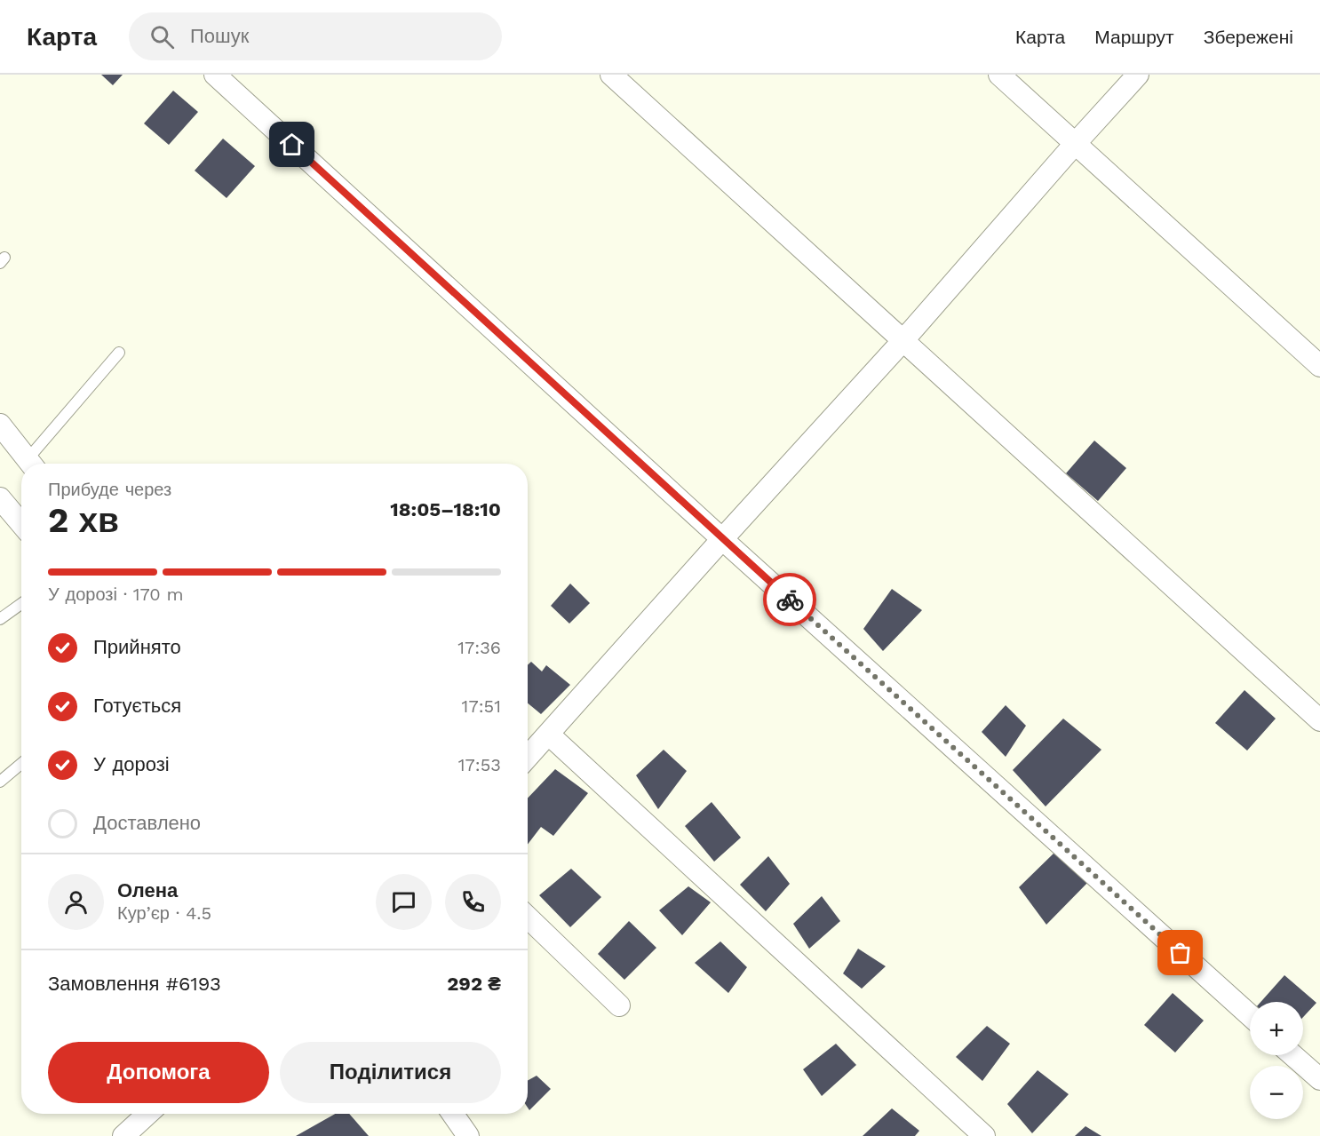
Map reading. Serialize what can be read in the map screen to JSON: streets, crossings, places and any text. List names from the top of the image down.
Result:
{
  "page": {
    "header": "Карта",
    "search": "Пошук",
    "nav": ["Карта", "Маршрут", "Збережені"],
    "heading": ["2 хв", "Прибуде через", "18:05–18:10"],
    "panel": [
      "Олена",
      "Кур’єр · 4.5",
      "Замовлення #6193",
      "292 ₴"
    ],
    "bar": "У дорозі · 170 m",
    "list": [
      ["Прийнято", "17:36"],
      ["Готується", "17:51"],
      ["У дорозі", "17:53"],
      "Доставлено"
    ],
    "map_buttons": ["+", "−"],
    "buttons": ["Допомога", "Поділитися"]
  }
}
